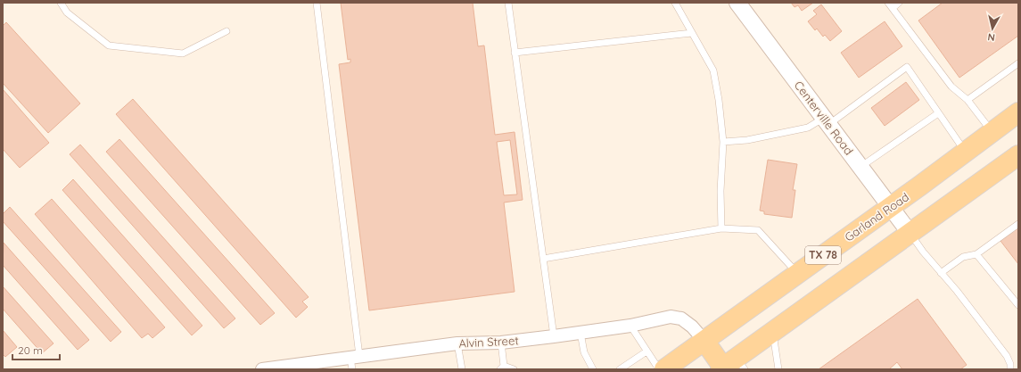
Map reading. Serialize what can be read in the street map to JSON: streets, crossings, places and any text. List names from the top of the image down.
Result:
{
  "streets": {
    "main road": ["Garland Road", "TX 78"],
    "street": ["Centerville Road", "Alvin Street"]
  },
  "crossings": [
    ["Centerville Road", "Garland Road"],
    ["Centerville Road", "TX 78"],
    ["Garland Road", "Alvin Street"]
  ],
  "scale_bar": "20 m",
  "north": "bottom"
}
